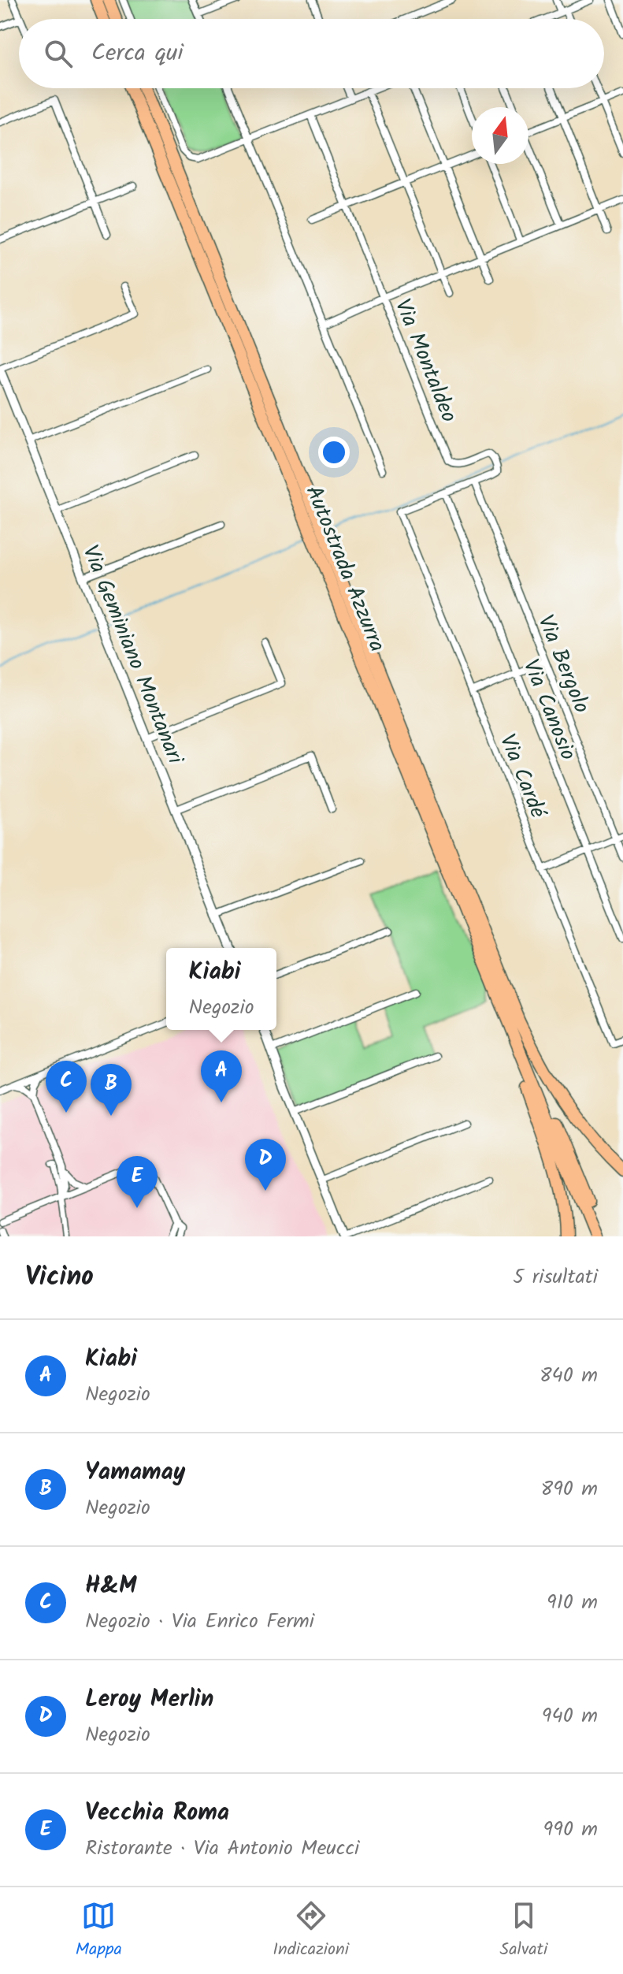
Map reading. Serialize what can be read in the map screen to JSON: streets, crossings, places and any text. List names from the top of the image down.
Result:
{
  "streets": {
    "highway": ["Autostrada Azzurra"],
    "street": [
      "Via Montaldeo",
      "Via Geminiano Montanari",
      "Via Bergolo",
      "Via Canosio",
      "Via Cardé"
    ]
  },
  "crossings": [
    ["Via Montaldeo", "Via Bergolo"],
    ["Via Montaldeo", "Via Canosio"],
    ["Via Montaldeo", "Via Cardé"]
  ],
  "north": "top",
  "page": {
    "search": "Cerca qui",
    "popup": ["Kiabi", "Negozio"],
    "pins": [
      "A",
      "C",
      "B",
      "D",
      "E"
    ],
    "heading": ["Vicino", "5 risultati"],
    "list": [
      {
        "mark": "A",
        "name": "Kiabi",
        "note": "Negozio",
        "value": "840 m"
      },
      {
        "mark": "B",
        "name": "Yamamay",
        "note": "Negozio",
        "value": "890 m"
      },
      {
        "mark": "C",
        "name": "H&M",
        "note": "Negozio · Via Enrico Fermi",
        "value": "910 m"
      },
      {
        "mark": "D",
        "name": "Leroy Merlin",
        "note": "Negozio",
        "value": "940 m"
      },
      {
        "mark": "E",
        "name": "Vecchia Roma",
        "note": "Ristorante · Via Antonio Meucci",
        "value": "990 m"
      }
    ],
    "nav": ["Mappa", "Indicazioni", "Salvati"]
  }
}
